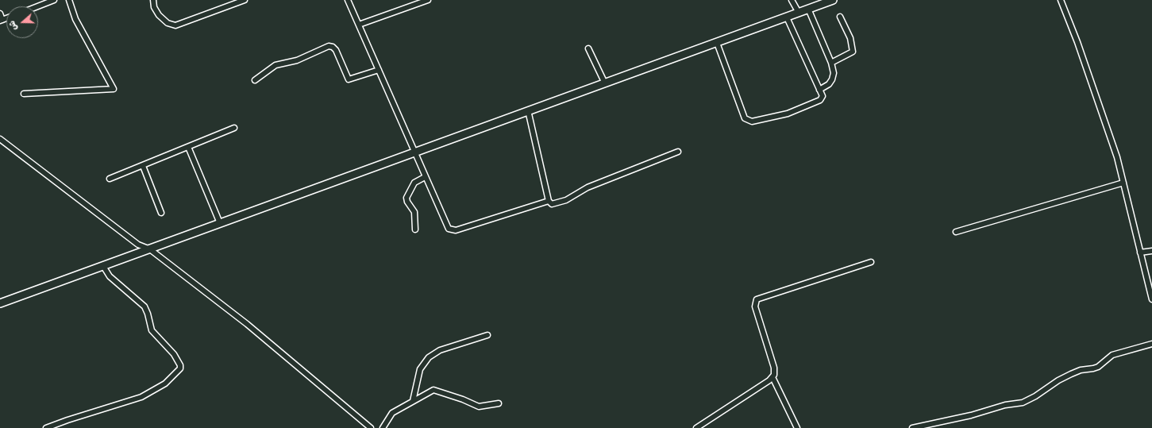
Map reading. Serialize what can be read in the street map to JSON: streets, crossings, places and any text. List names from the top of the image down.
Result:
{
  "north": "left"
}
